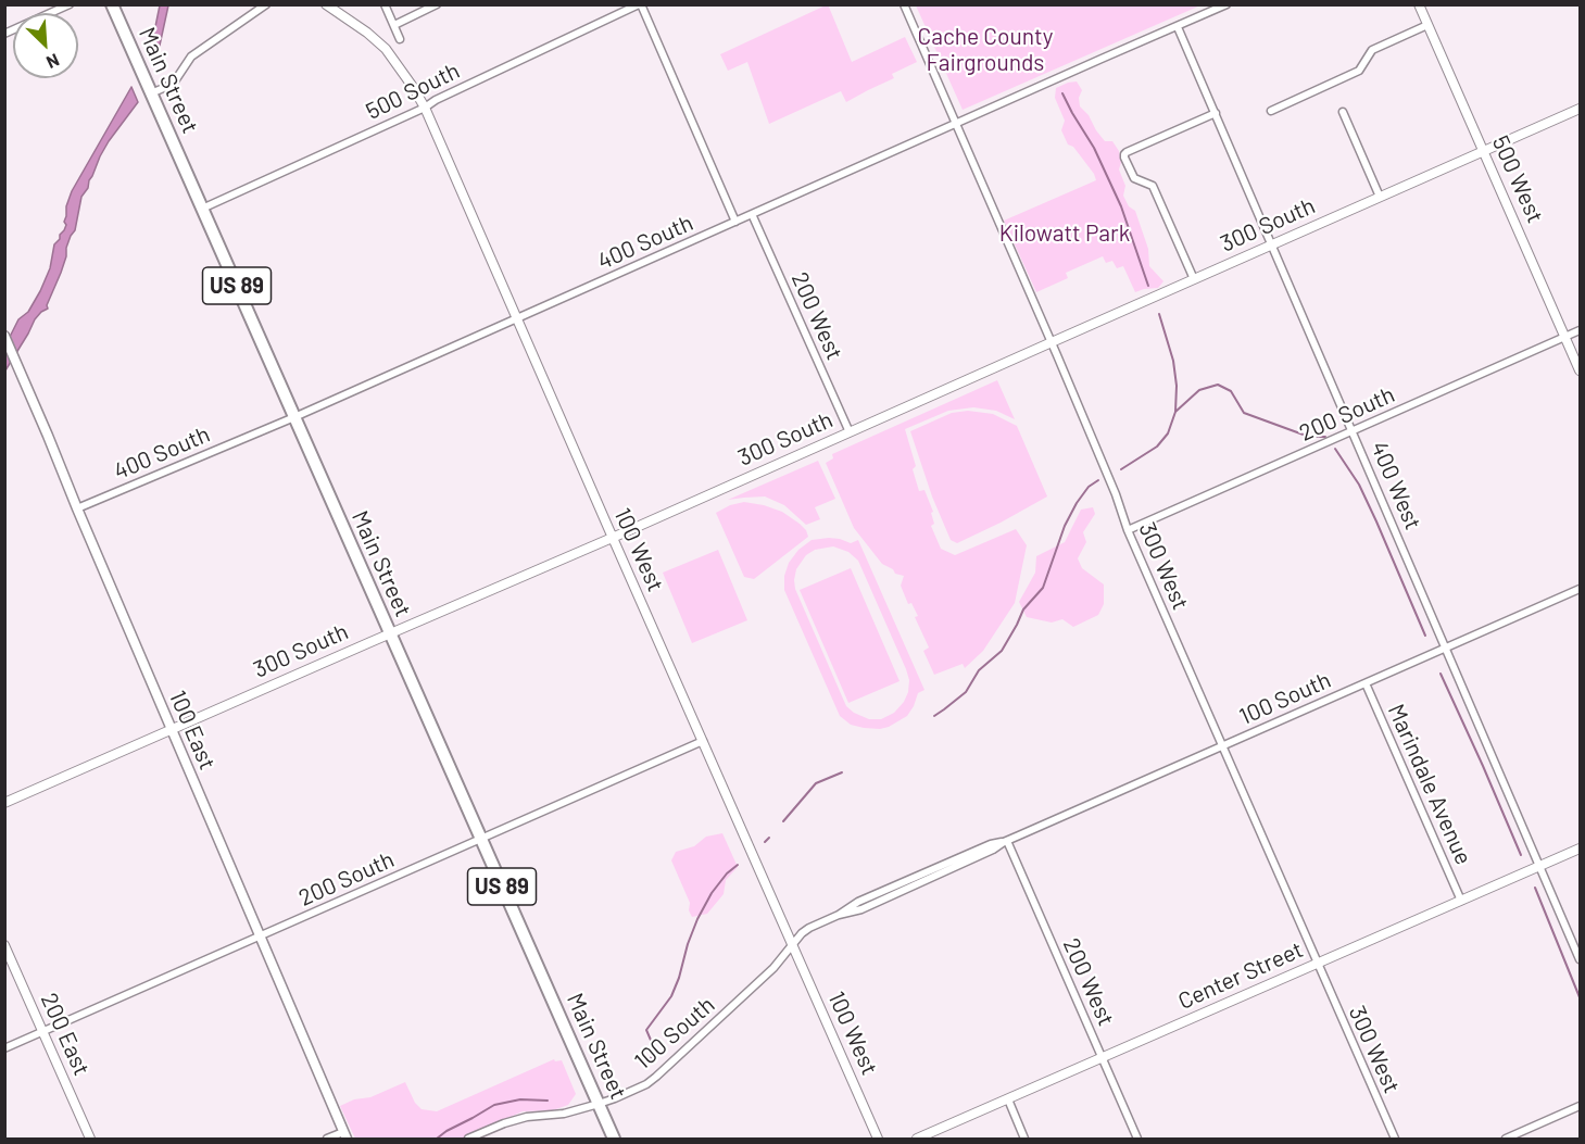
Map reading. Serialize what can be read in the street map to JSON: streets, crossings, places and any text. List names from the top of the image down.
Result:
{
  "streets": {
    "highway": ["Main Street", "US 89"],
    "main road": ["100 East"],
    "street": [
      "500 South",
      "500 West",
      "300 South",
      "400 South",
      "200 West",
      "200 South",
      "400 West",
      "100 West",
      "300 West",
      "100 South",
      "Marindale Avenue",
      "Center Street",
      "200 East"
    ]
  },
  "crossings": [
    ["Main Street", "500 South"],
    ["Main Street", "300 South"],
    ["Main Street", "400 South"],
    ["Main Street", "200 South"],
    ["Main Street", "100 South"],
    ["500 South", "100 West"],
    ["500 West", "300 South"],
    ["500 West", "200 South"],
    ["300 South", "200 West"],
    ["300 South", "400 West"],
    ["300 South", "100 West"],
    ["300 South", "300 West"],
    ["300 South", "100 East"],
    ["400 South", "200 West"],
    ["400 South", "400 West"],
    ["400 South", "100 West"],
    ["400 South", "300 West"],
    ["400 South", "100 East"],
    ["200 West", "100 South"],
    ["200 West", "Center Street"],
    ["200 South", "400 West"],
    ["200 South", "100 West"],
    ["200 South", "300 West"],
    ["200 South", "100 East"],
    ["200 South", "200 East"],
    ["400 West", "100 South"],
    ["400 West", "Center Street"],
    ["100 West", "100 South"],
    ["300 West", "100 South"],
    ["300 West", "Center Street"],
    ["100 South", "Marindale Avenue"],
    ["Marindale Avenue", "Center Street"]
  ],
  "parks": ["Cache County Fairgrounds", "Kilowatt Park"],
  "north": "bottom right"
}
